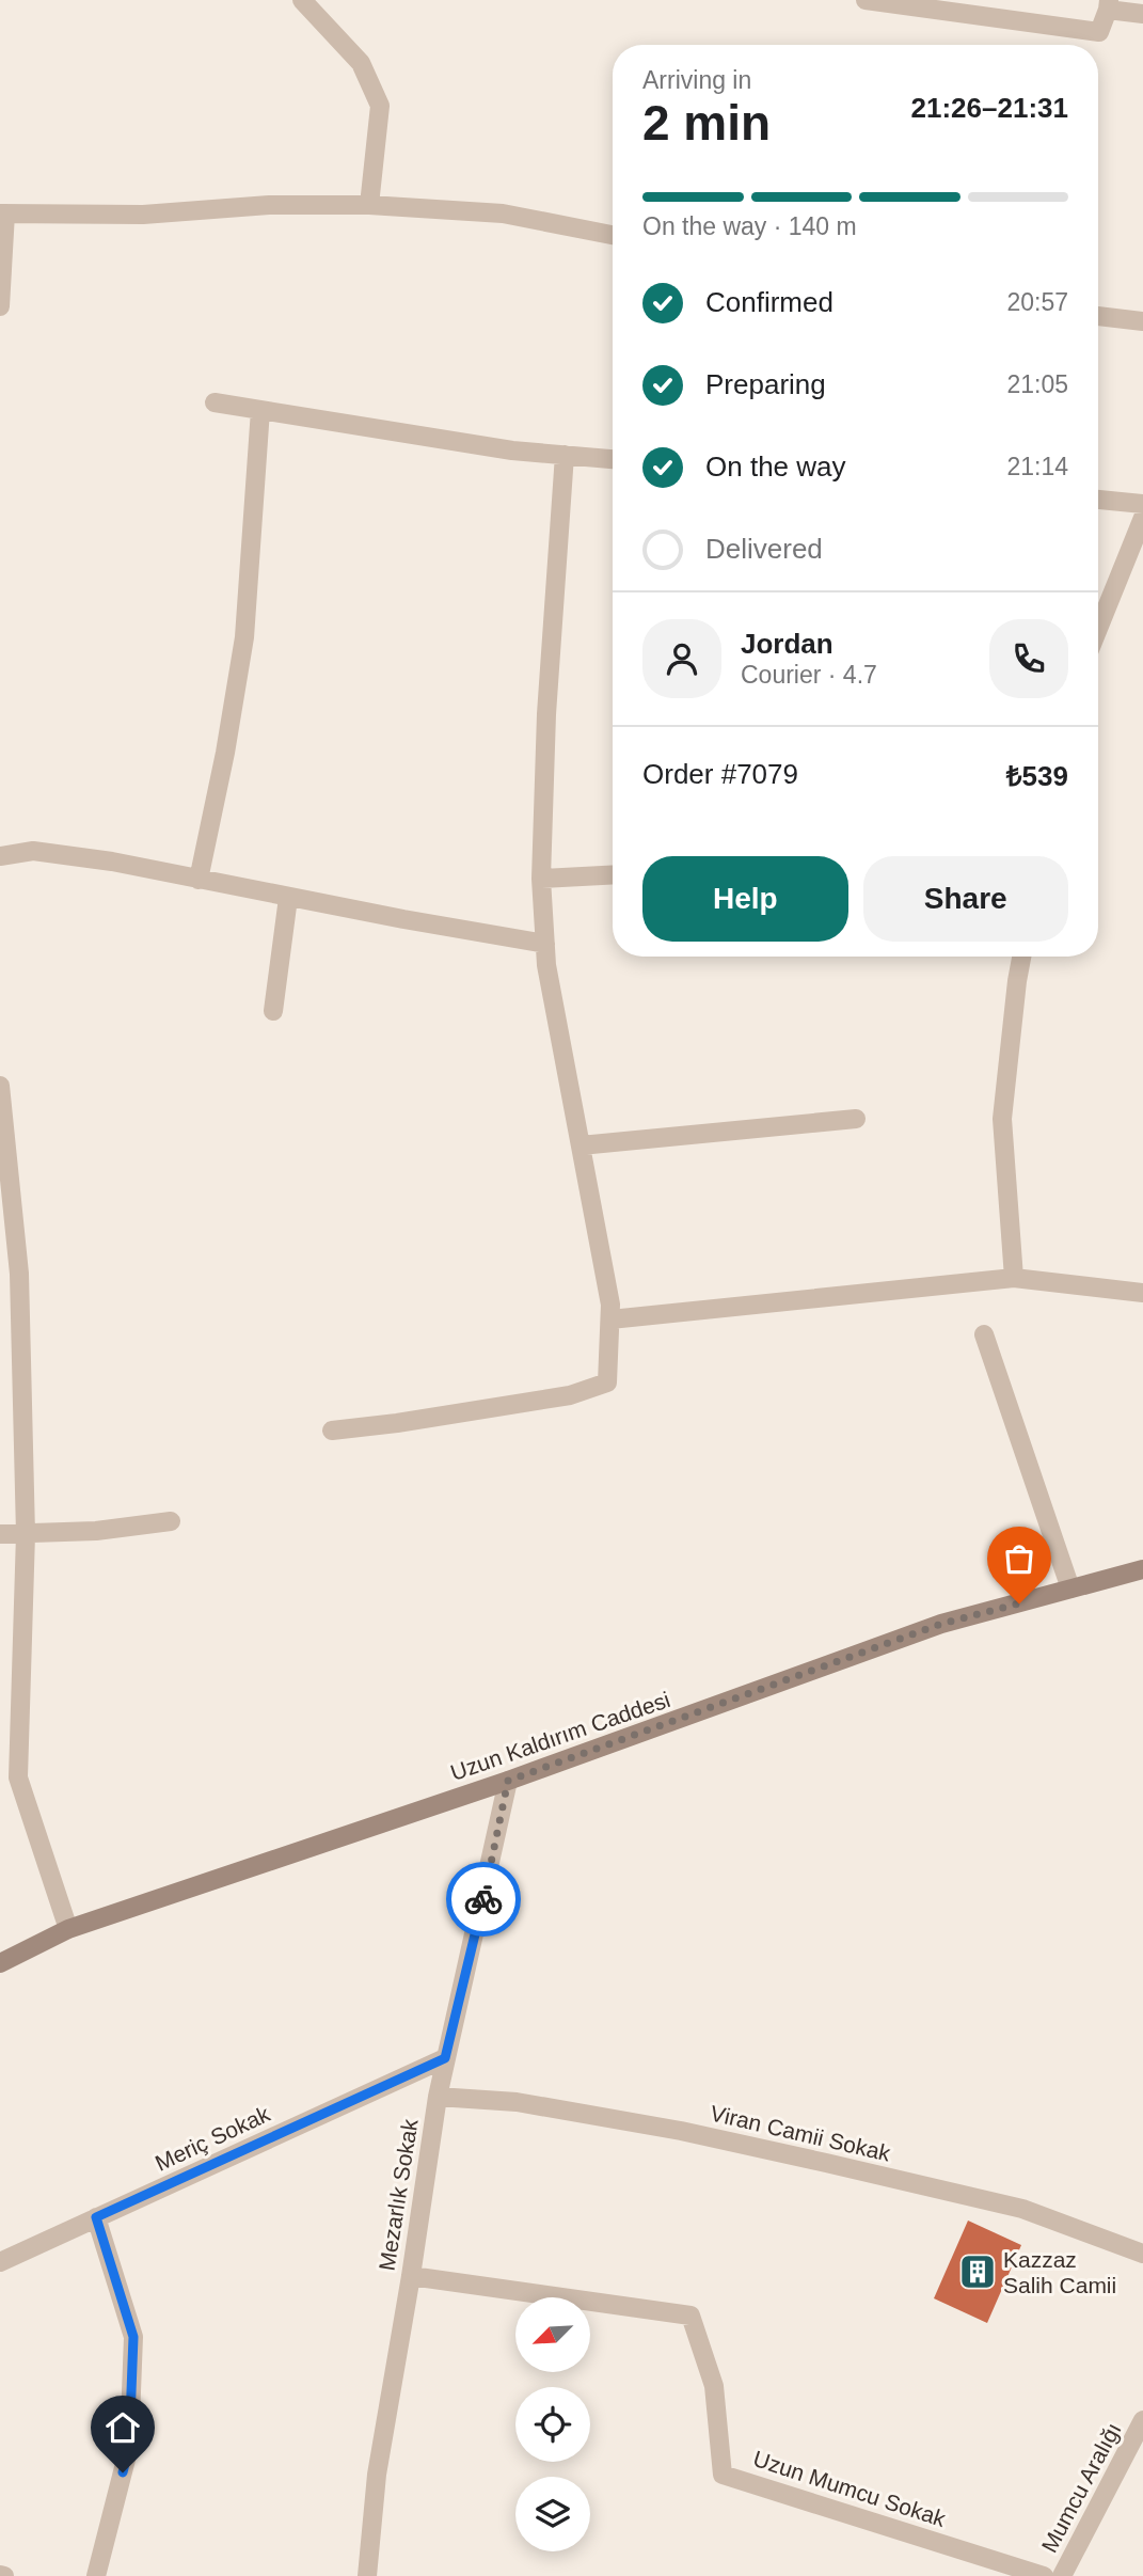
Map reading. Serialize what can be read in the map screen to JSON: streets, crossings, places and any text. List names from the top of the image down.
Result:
{
  "streets": {
    "main road": ["Uzun Kaldırım Caddesi"],
    "street": [
      "Viran Camii Sokak",
      "Meriç Sokak",
      "Mezarlık Sokak",
      "Mumcu Aralığı",
      "Uzun Mumcu Sokak"
    ]
  },
  "crossings": [
    ["Uzun Kaldırım Caddesi", "Mezarlık Sokak"],
    ["Viran Camii Sokak", "Mezarlık Sokak"],
    ["Meriç Sokak", "Mezarlık Sokak"],
    ["Mezarlık Sokak", "Uzun Mumcu Sokak"]
  ],
  "places": {
    "building": ["Kazzaz Salih Camii"]
  },
  "north": "bottom left",
  "page": {
    "heading": ["2 min", "Arriving in", "21:26–21:31"],
    "panel": [
      "Jordan",
      "Courier · 4.7",
      "Order #7079",
      "₺539"
    ],
    "bar": "On the way · 140 m",
    "list": [
      ["Confirmed", "20:57"],
      ["Preparing", "21:05"],
      ["On the way", "21:14"],
      "Delivered"
    ],
    "buttons": ["Help", "Share"]
  }
}
